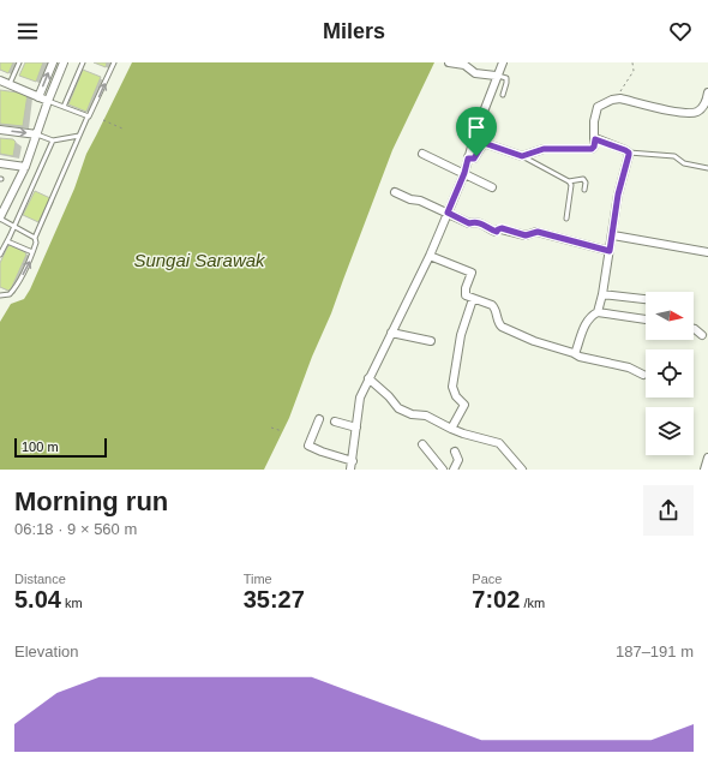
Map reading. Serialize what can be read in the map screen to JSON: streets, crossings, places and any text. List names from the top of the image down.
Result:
{
  "water": ["Sungai Sarawak"],
  "scale_bar": "100 m",
  "north": "right",
  "page": {
    "header": "Milers",
    "scale": "100 m",
    "heading": ["Morning run", "06:18 · 9 × 560 m"],
    "stats": [
      ["Distance", "5.04 km"],
      ["Time", "35:27"],
      ["Pace", "7:02 /km"]
    ],
    "chart": ["Elevation", "187–191 m"]
  }
}
